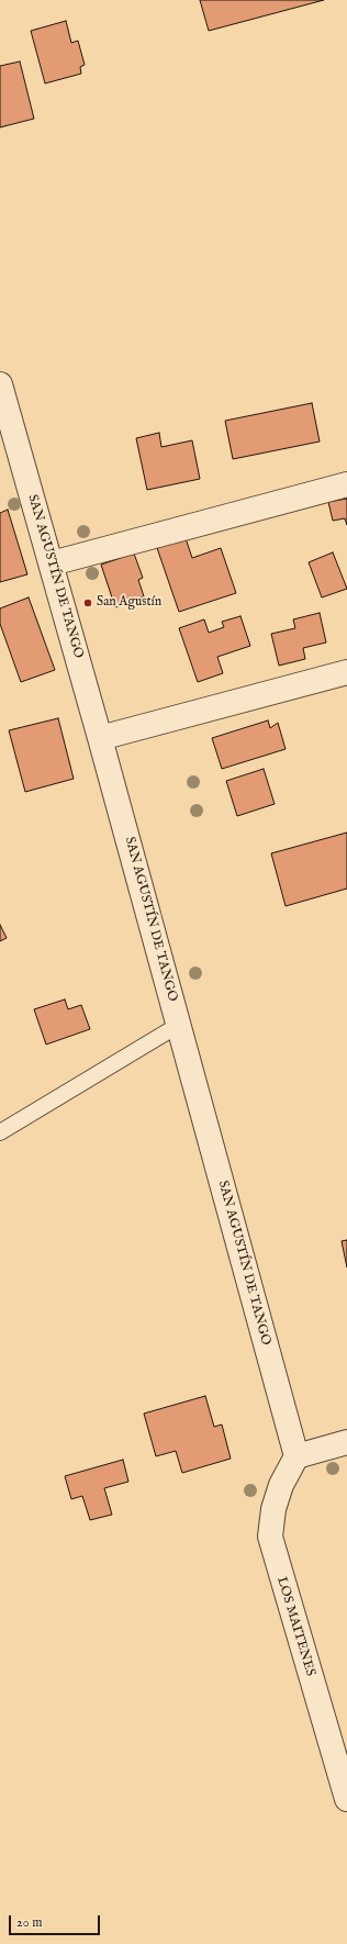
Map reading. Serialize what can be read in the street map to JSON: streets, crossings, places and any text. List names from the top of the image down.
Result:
{
  "streets": {
    "street": ["SAN AGUSTÍN DE TANGO", "LOS MAITENES"]
  },
  "crossings": [
    ["SAN AGUSTÍN DE TANGO", "LOS MAITENES"]
  ],
  "places": ["San Agustín"],
  "scale_bar": "20 m"
}
